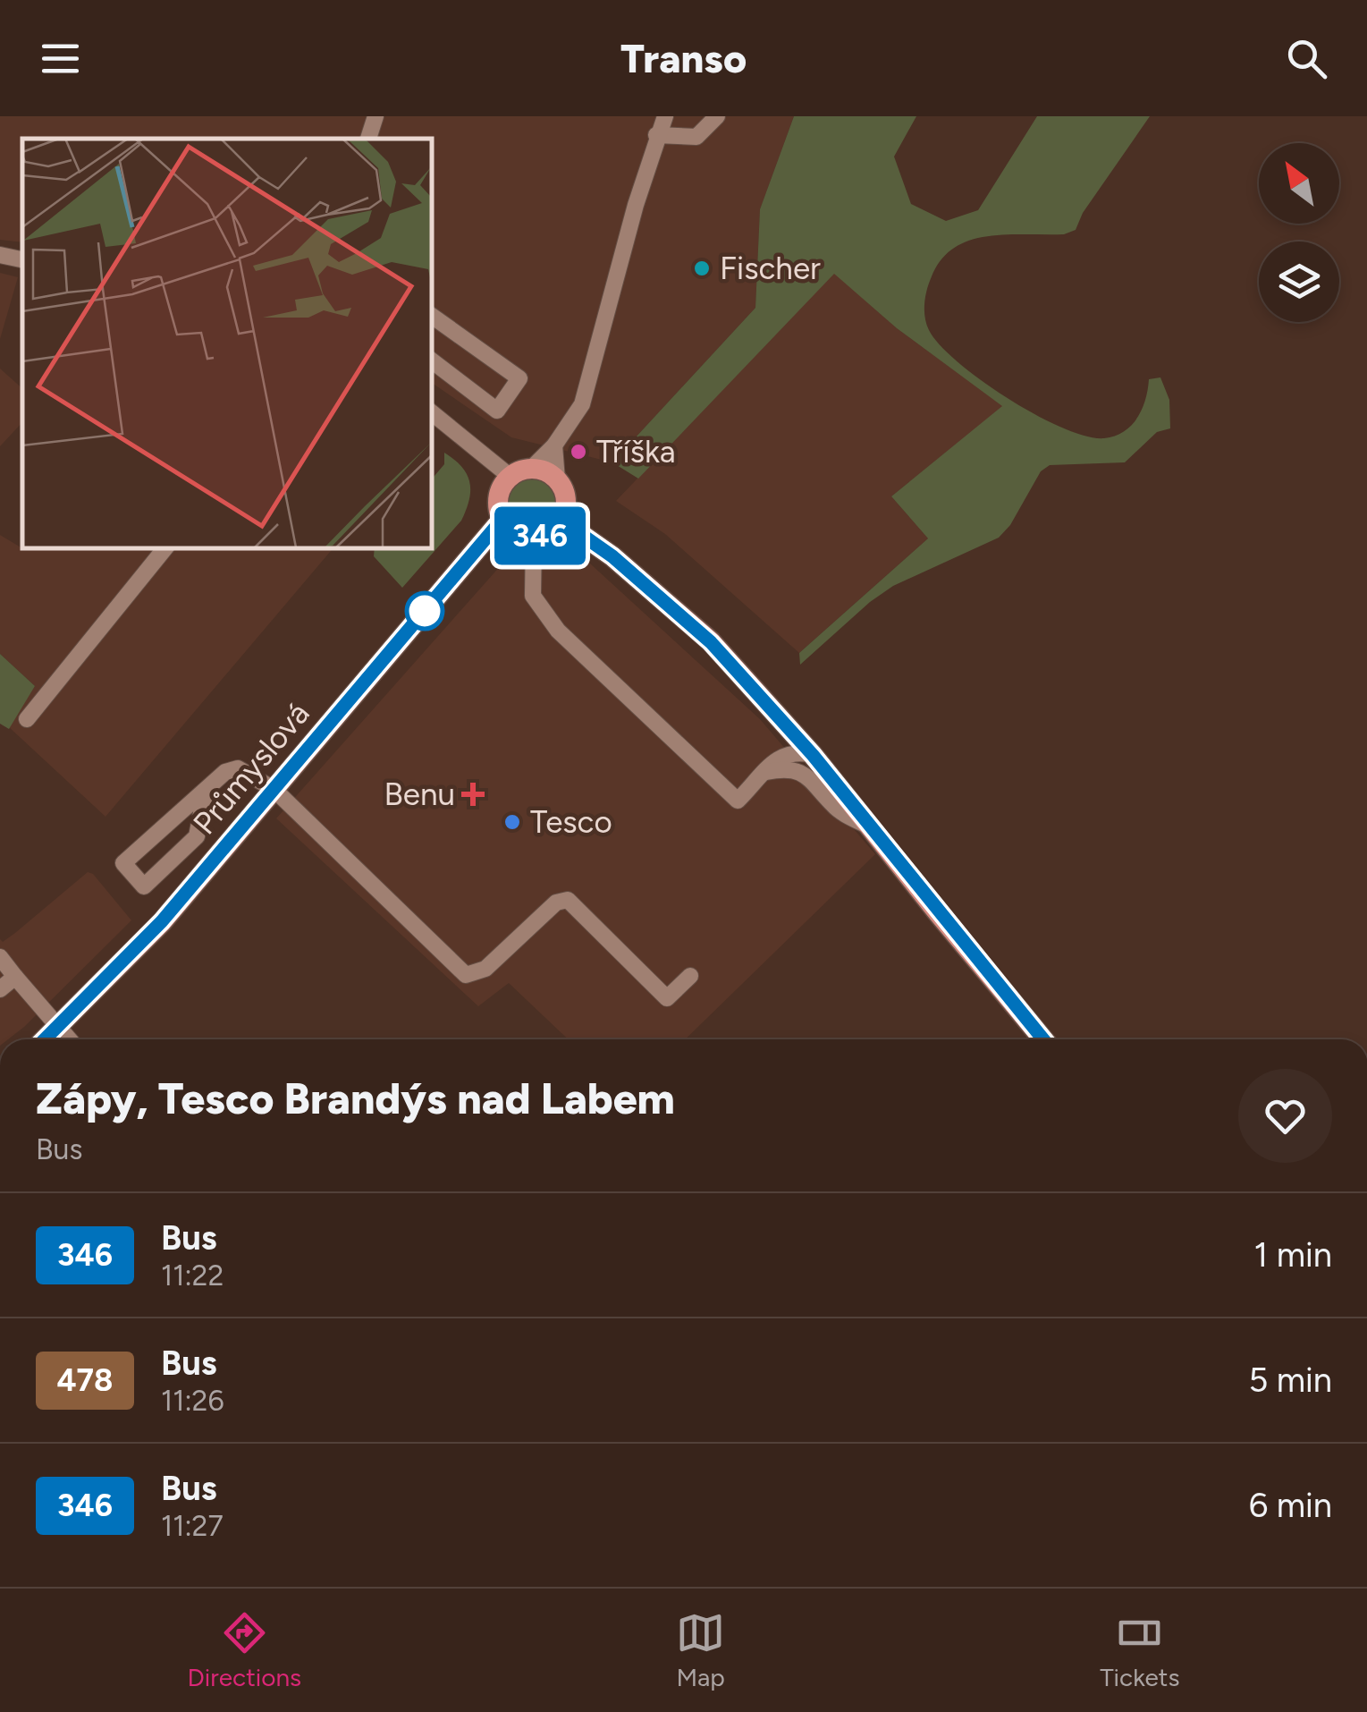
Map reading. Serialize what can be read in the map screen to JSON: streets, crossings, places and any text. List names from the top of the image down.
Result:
{
  "streets": {
    "main road": ["Průmyslová"]
  },
  "places": {
    "other": ["Fischer", "Tříška", "Tesco"],
    "health": ["Benu"]
  },
  "lines": ["bus line 346"],
  "north": "top left",
  "page": {
    "header": "Transo",
    "on_map": "346",
    "heading": ["Zápy, Tesco Brandýs nad Labem", "Bus"],
    "list": [
      {
        "mark": "346",
        "name": "Bus",
        "note": "11:22",
        "value": "1 min"
      },
      {
        "mark": "478",
        "name": "Bus",
        "note": "11:26",
        "value": "5 min"
      },
      {
        "mark": "346",
        "name": "Bus",
        "note": "11:27",
        "value": "6 min"
      }
    ],
    "tabs": ["Directions", "Map", "Tickets"]
  }
}
